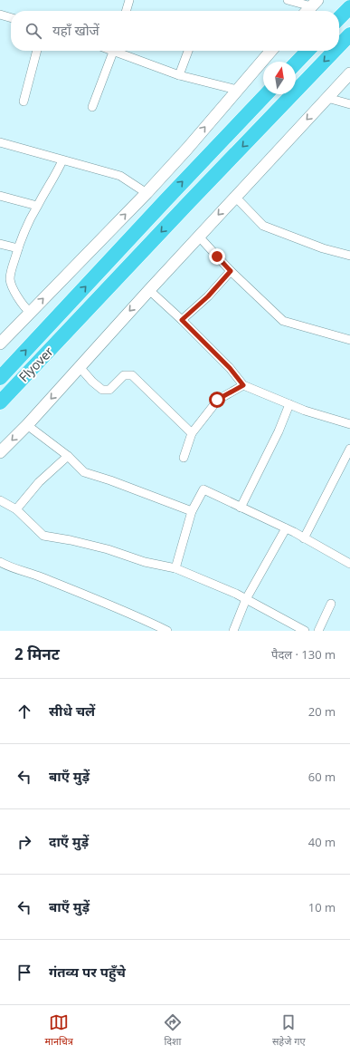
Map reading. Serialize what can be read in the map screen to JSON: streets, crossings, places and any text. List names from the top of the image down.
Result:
{
  "streets": {
    "highway": ["Flyover"]
  },
  "north": "top",
  "page": {
    "search": "यहाँ खोजें",
    "heading": ["2 मिनट", "पैदल · 130 m"],
    "list": [
      ["सीधे चलें", "20 m"],
      ["बाएँ मुड़ें", "60 m"],
      ["दाएँ मुड़ें", "40 m"],
      ["बाएँ मुड़ें", "10 m"],
      "गंतव्य पर पहुँचे"
    ],
    "nav": ["मानचित्र", "दिशा", "सहेजे गए"]
  }
}
